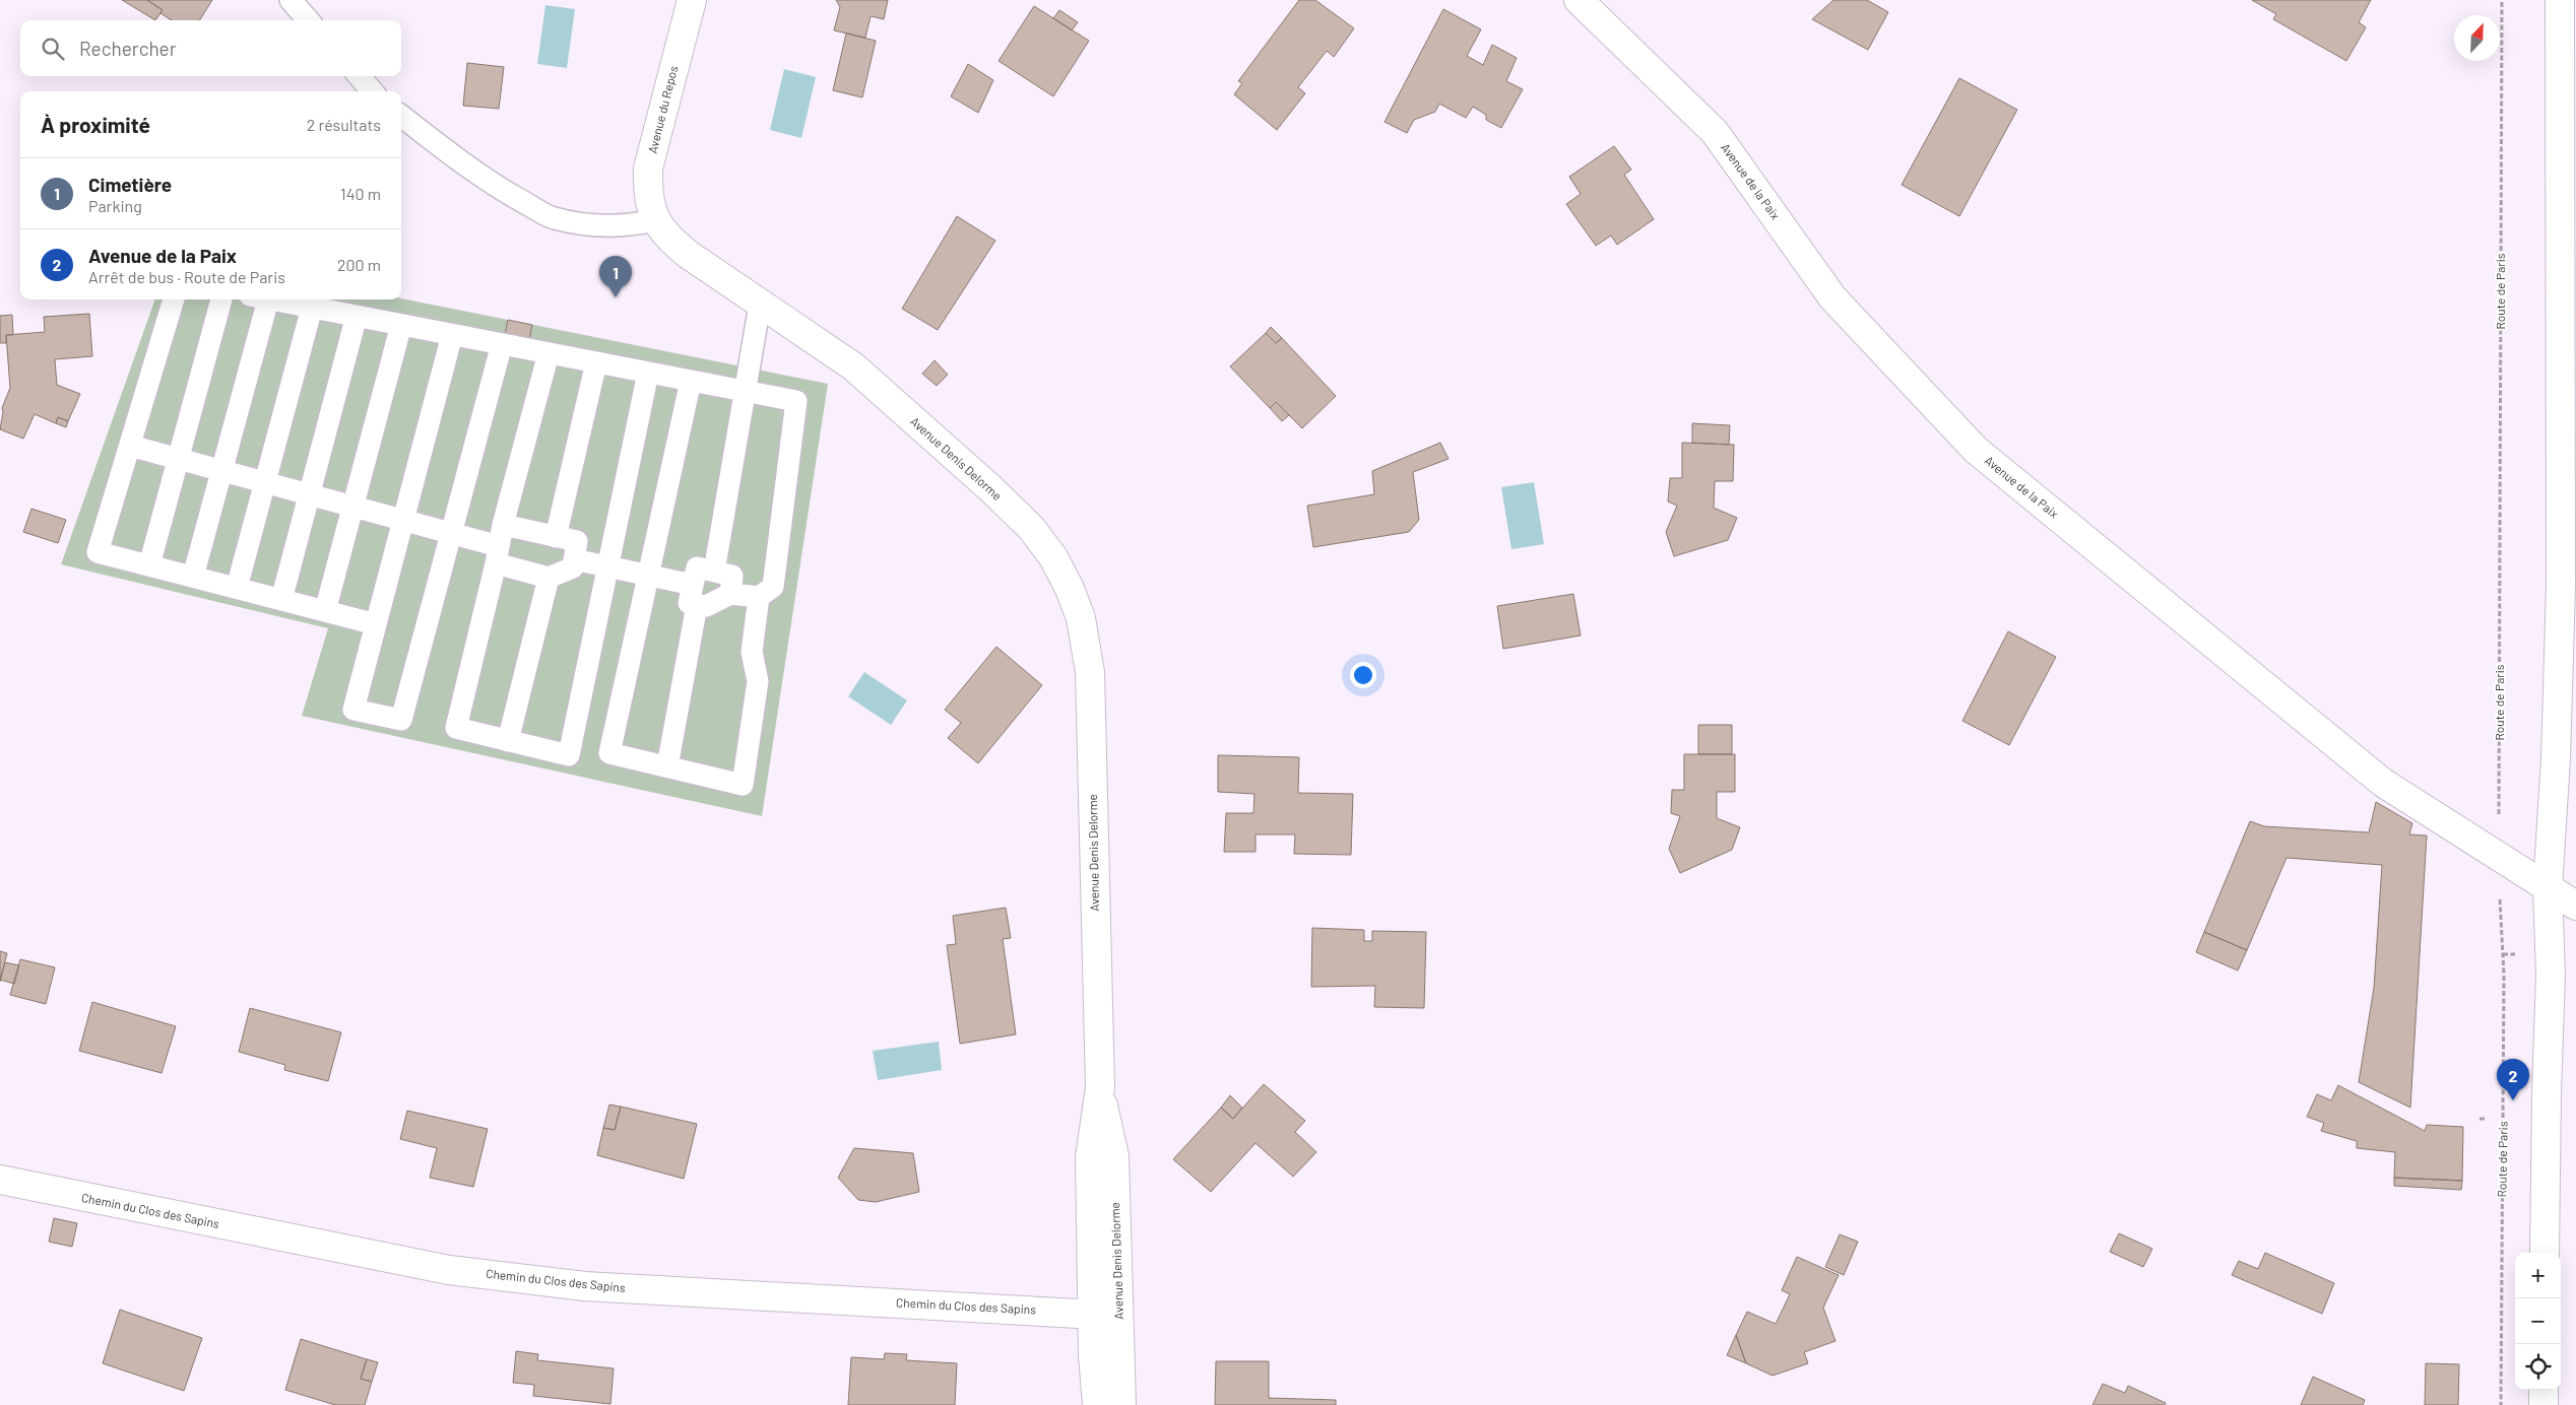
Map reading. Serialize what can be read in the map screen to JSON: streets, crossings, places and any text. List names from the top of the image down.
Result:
{
  "streets": {
    "street": [
      "Avenue du Repos",
      "Avenue de la Paix",
      "Avenue Denis Delorme",
      "Chemin du Clos des Sapins"
    ],
    "path": ["Route de Paris"]
  },
  "crossings": [
    ["Avenue du Repos", "Avenue Denis Delorme"],
    ["Avenue de la Paix", "Route de Paris"],
    ["Avenue Denis Delorme", "Chemin du Clos des Sapins"]
  ],
  "north": "top right",
  "page": {
    "search": "Rechercher",
    "heading": ["À proximité", "2 résultats"],
    "list": [
      {
        "mark": "1",
        "name": "Cimetière",
        "note": "Parking",
        "value": "140 m"
      },
      {
        "mark": "2",
        "name": "Avenue de la Paix",
        "note": "Arrêt de bus · Route de Paris",
        "value": "200 m"
      }
    ],
    "pins": ["1", "2"],
    "map_buttons": ["+", "−"]
  }
}
